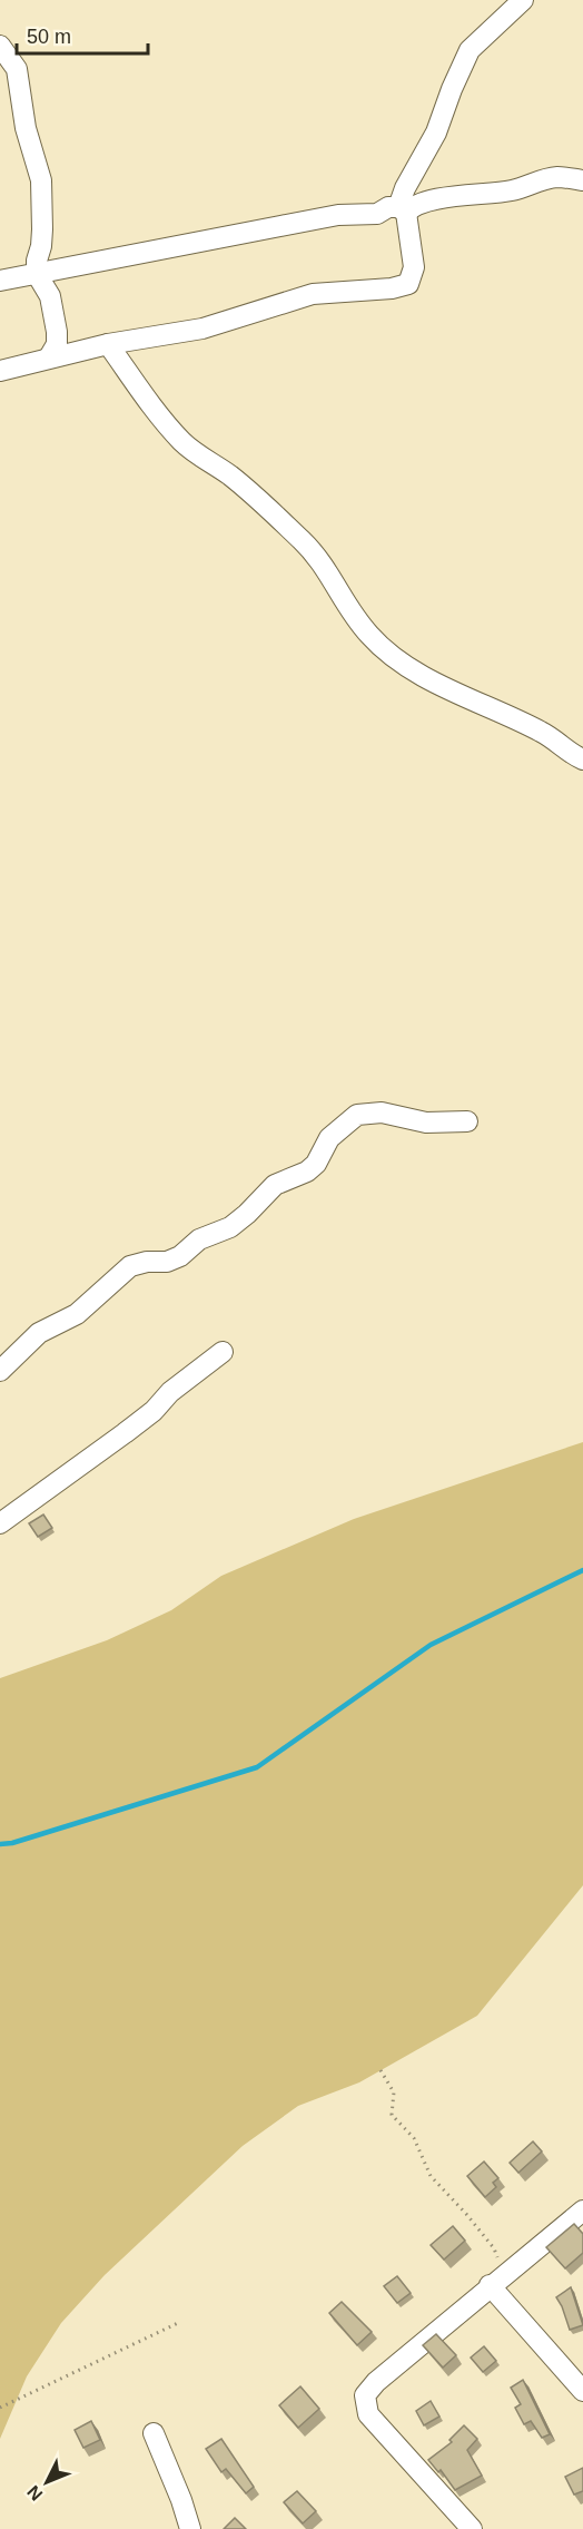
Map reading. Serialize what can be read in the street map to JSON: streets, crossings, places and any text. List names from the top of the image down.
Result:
{
  "scale_bar": "50 m",
  "north": "bottom left"
}
